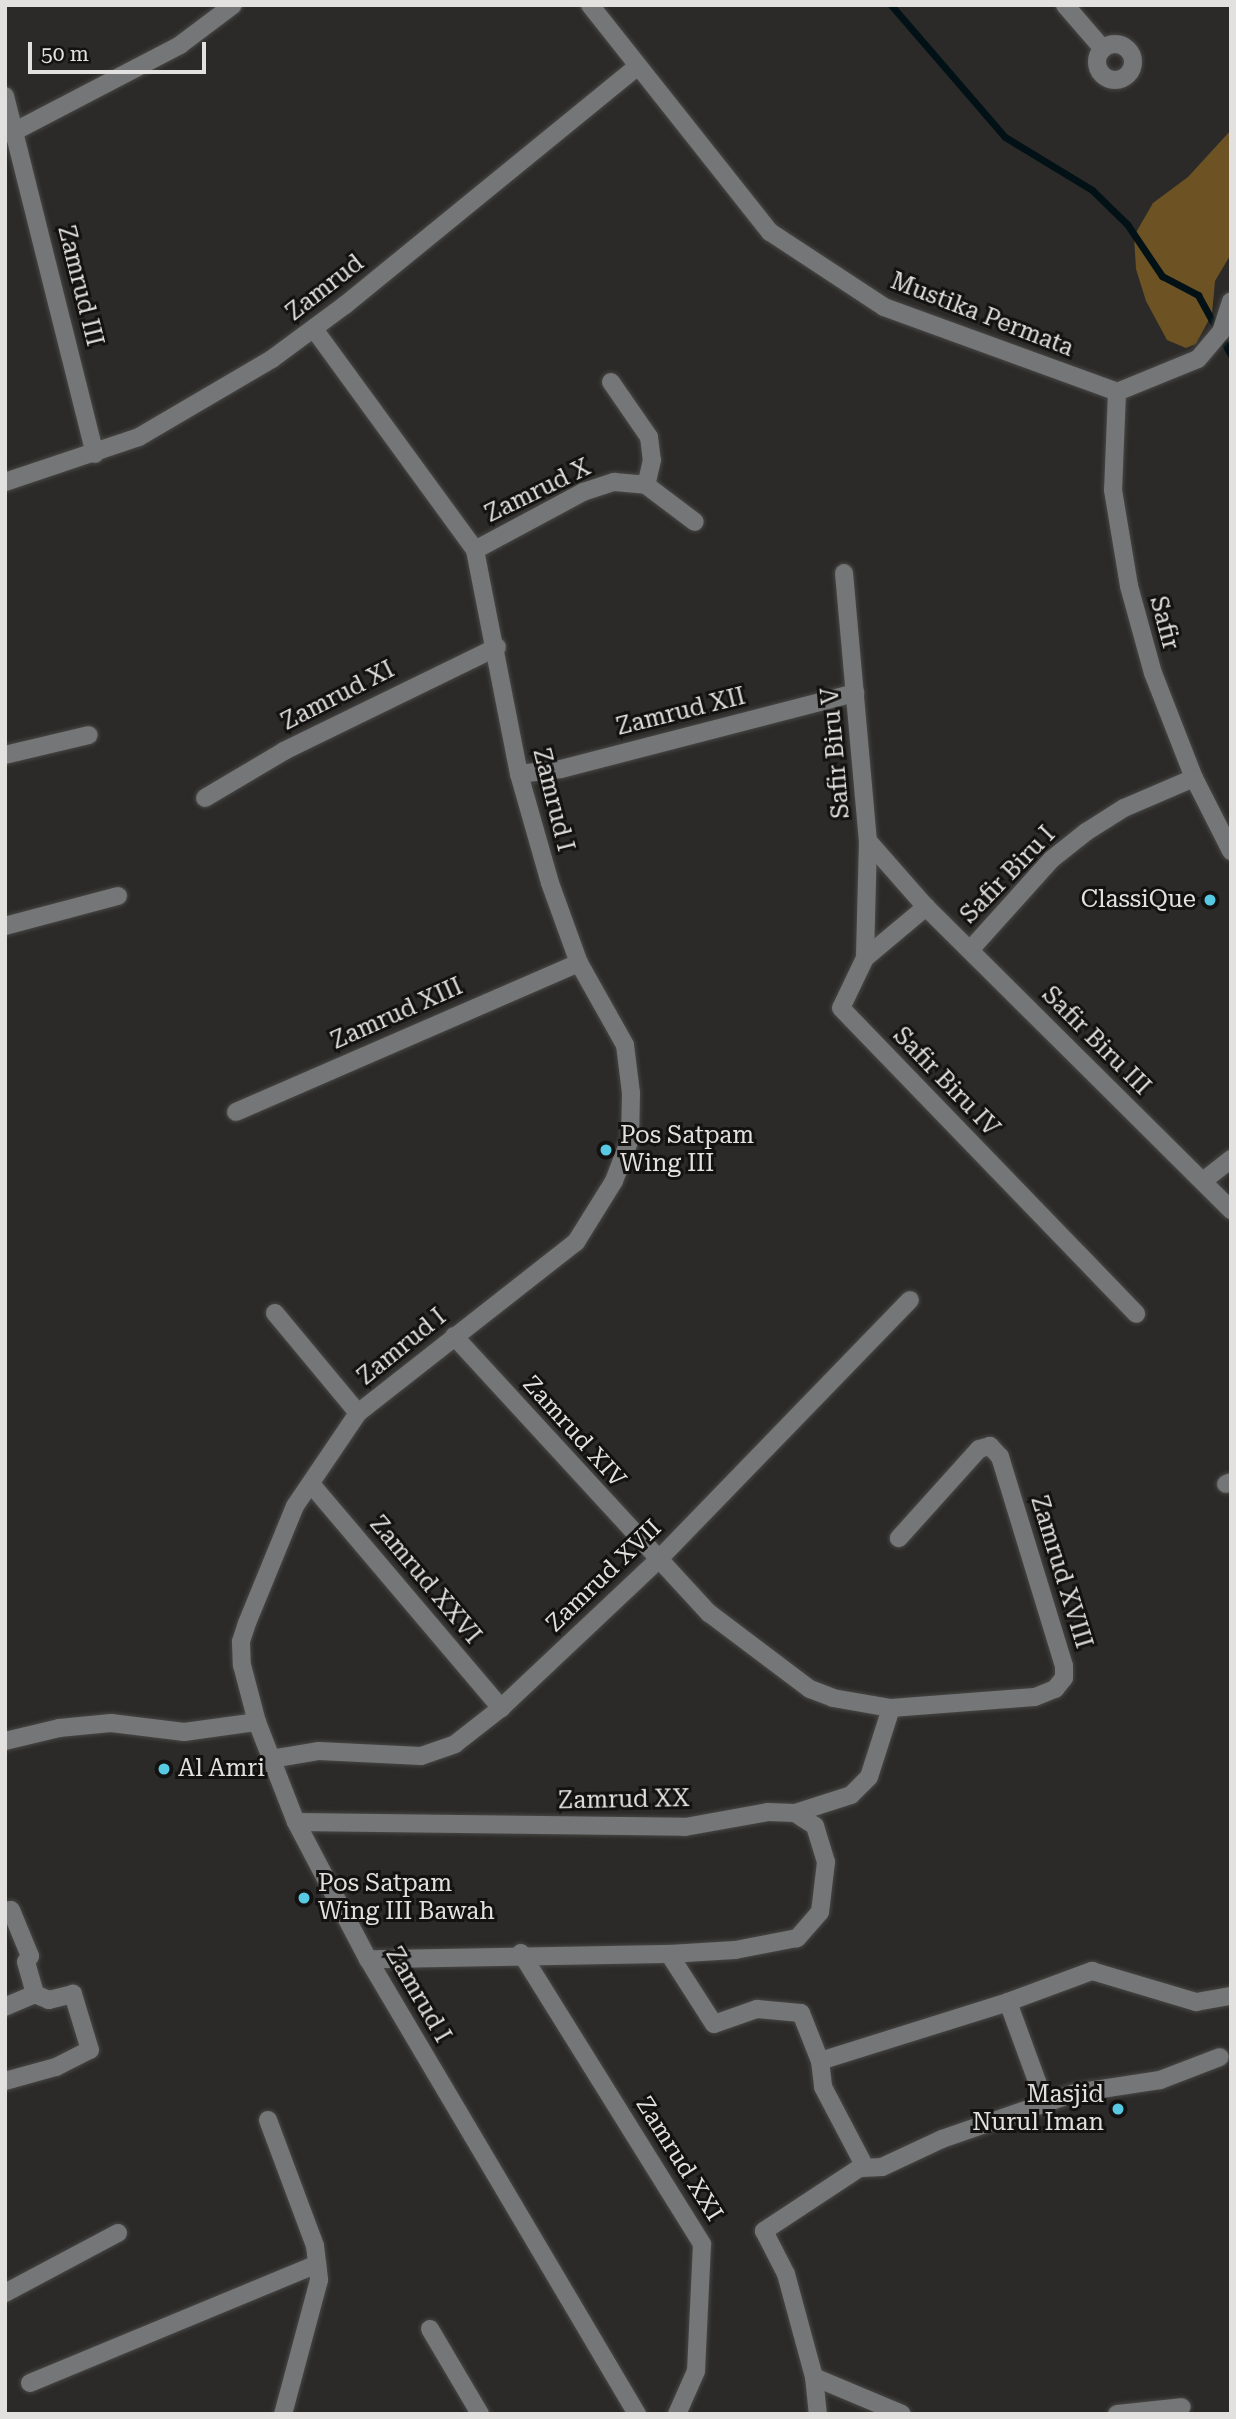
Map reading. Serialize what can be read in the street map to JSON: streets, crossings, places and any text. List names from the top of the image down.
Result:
{
  "streets": {
    "street": [
      "Zamrud III",
      "Zamrud",
      "Mustika Permata",
      "Zamrud X",
      "Safir",
      "Zamrud XI",
      "Zamrud XII",
      "Safir Biru V",
      "Zamrud I",
      "Safir Biru I",
      "Zamrud XIII",
      "Safir Biru III",
      "Safir Biru IV",
      "Zamrud XIV",
      "Zamrud XVIII",
      "Zamrud XVII",
      "Zamrud XXVI",
      "Zamrud XX",
      "Zamrud XXI"
    ]
  },
  "crossings": [
    ["Zamrud III", "Zamrud"],
    ["Zamrud", "Mustika Permata"],
    ["Zamrud", "Zamrud I"],
    ["Mustika Permata", "Safir"],
    ["Zamrud X", "Zamrud I"],
    ["Safir", "Safir Biru I"],
    ["Zamrud XI", "Zamrud I"],
    ["Zamrud XII", "Safir Biru V"],
    ["Zamrud XII", "Zamrud I"],
    ["Safir Biru V", "Safir Biru III"],
    ["Safir Biru V", "Safir Biru IV"],
    ["Zamrud I", "Zamrud XIII"],
    ["Zamrud I", "Zamrud XIV"],
    ["Zamrud I", "Zamrud XVII"],
    ["Zamrud I", "Zamrud XXVI"],
    ["Zamrud I", "Zamrud XX"],
    ["Safir Biru I", "Safir Biru III"],
    ["Zamrud XIV", "Zamrud XVIII"],
    ["Zamrud XIV", "Zamrud XVII"],
    ["Zamrud XVIII", "Zamrud XVII"],
    ["Zamrud XVIII", "Zamrud XX"],
    ["Zamrud XVII", "Zamrud XXVI"]
  ],
  "places": [
    "ClassiQue",
    "Pos Satpam Wing III",
    "Al Amri",
    "Pos Satpam Wing III Bawah",
    "Masjid Nurul Iman"
  ],
  "scale_bar": "50 m"
}
